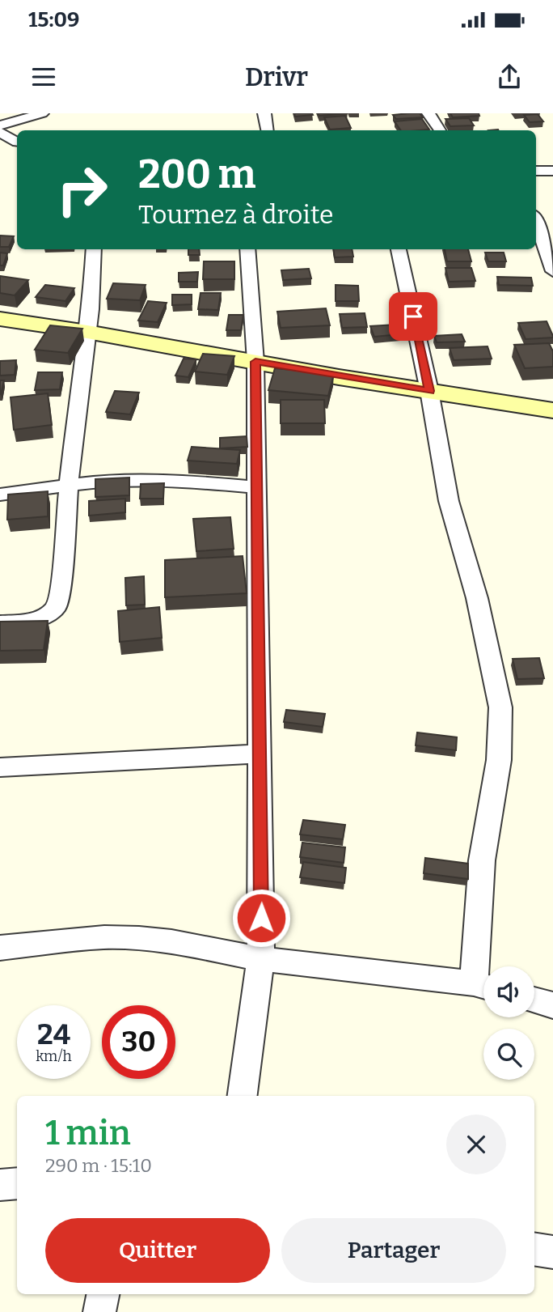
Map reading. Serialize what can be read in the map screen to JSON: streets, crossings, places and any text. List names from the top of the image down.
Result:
{
  "page": {
    "status": "15:09",
    "header": "Drivr",
    "turn": ["200 m", "Tournez à droite"],
    "speed": "24 km/h",
    "limit": "30",
    "heading": ["1 min", "290 m · 15:10"],
    "buttons": ["Quitter", "Partager"]
  }
}
